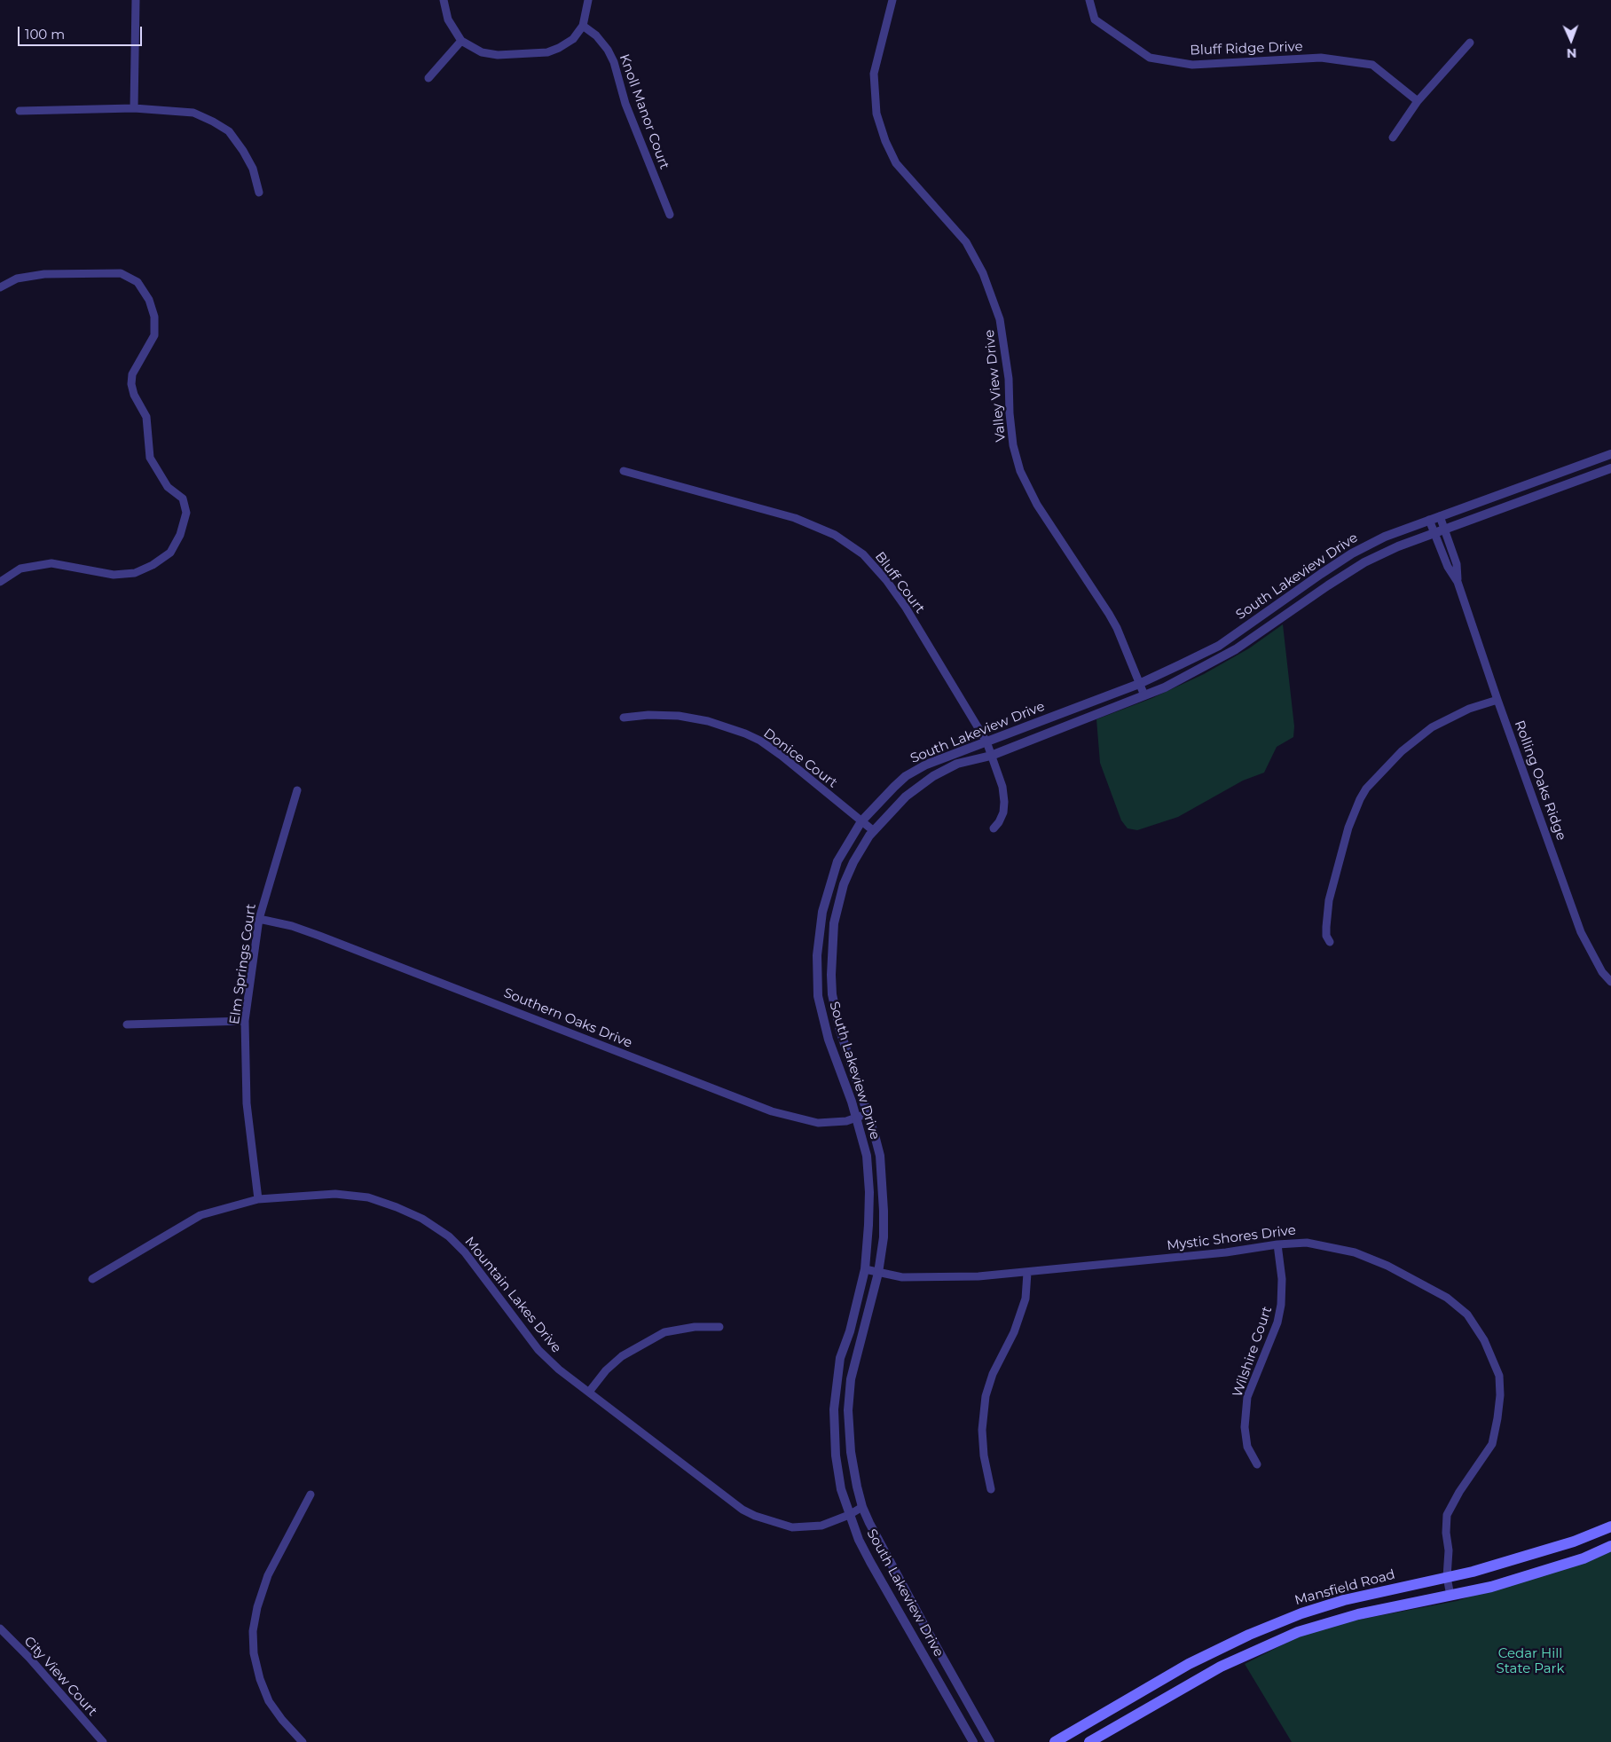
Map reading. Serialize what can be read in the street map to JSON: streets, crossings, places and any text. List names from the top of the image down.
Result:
{
  "streets": {
    "main road": ["Mansfield Road"],
    "street": [
      "Bluff Ridge Drive",
      "Knoll Manor Court",
      "Valley View Drive",
      "South Lakeview Drive",
      "Bluff Court",
      "Donice Court",
      "Rolling Oaks Ridge",
      "Elm Springs Court",
      "Southern Oaks Drive",
      "Mystic Shores Drive",
      "Mountain Lakes Drive",
      "Wilshire Court",
      "City View Court"
    ]
  },
  "crossings": [
    ["Valley View Drive", "South Lakeview Drive"],
    ["South Lakeview Drive", "Bluff Court"],
    ["South Lakeview Drive", "Donice Court"],
    ["South Lakeview Drive", "Rolling Oaks Ridge"],
    ["South Lakeview Drive", "Southern Oaks Drive"],
    ["South Lakeview Drive", "Mystic Shores Drive"],
    ["South Lakeview Drive", "Mountain Lakes Drive"],
    ["Elm Springs Court", "Southern Oaks Drive"],
    ["Elm Springs Court", "Mountain Lakes Drive"],
    ["Mystic Shores Drive", "Wilshire Court"],
    ["Mystic Shores Drive", "Mansfield Road"]
  ],
  "parks": ["Cedar Hill State Park"],
  "scale_bar": "100 m",
  "north": "bottom"
}
